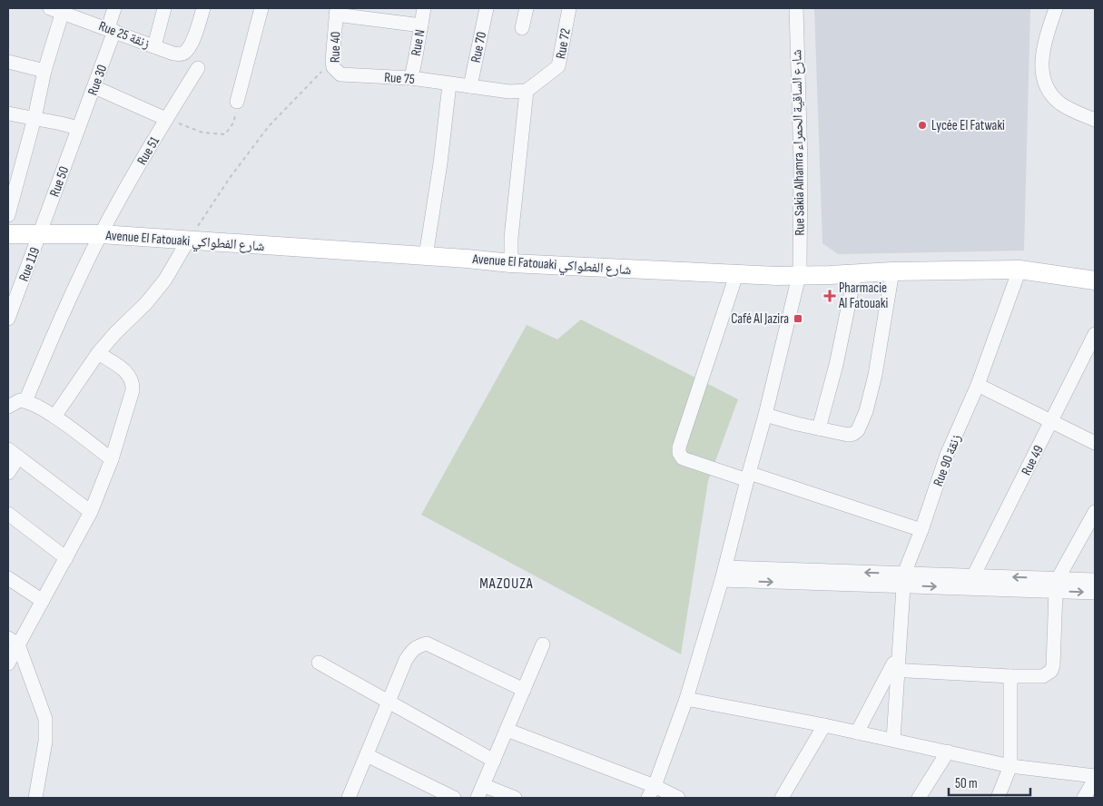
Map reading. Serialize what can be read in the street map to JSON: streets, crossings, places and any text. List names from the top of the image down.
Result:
{
  "streets": {
    "main road": ["Avenue El Fatouaki شارع الفطواكي"],
    "street": [
      "Rue 25 زنقة",
      "Rue N",
      "Rue 72",
      "Rue 40",
      "Rue 70",
      "Rue 75",
      "Rue 30",
      "Rue Sakia Alhamra شارع الساقية الحمراء",
      "Rue 51",
      "Rue 50",
      "Rue 119",
      "Rue 90 زنقة",
      "Rue 49"
    ]
  },
  "crossings": [
    ["Rue 25 زنقة", "Rue 30"],
    ["Rue N", "Rue 75"],
    ["Rue 72", "Rue 75"],
    ["Rue 40", "Rue 75"],
    ["Rue 70", "Rue 75"],
    ["Rue 30", "Rue 50"],
    ["Rue Sakia Alhamra شارع الساقية الحمراء", "Avenue El Fatouaki شارع الفطواكي"],
    ["Rue 51", "Avenue El Fatouaki شارع الفطواكي"],
    ["Rue 50", "Avenue El Fatouaki شارع الفطواكي"],
    ["Rue 50", "Rue 119"],
    ["Avenue El Fatouaki شارع الفطواكي", "Rue 119"],
    ["Avenue El Fatouaki شارع الفطواكي", "Rue 90 زنقة"]
  ],
  "districts": ["MAZOUZA"],
  "places": {
    "other": ["Lycée El Fatwaki"],
    "health": ["Pharmacie Al Fatouaki"],
    "transit": ["Café Al Jazira"]
  },
  "scale_bar": "50 m"
}
